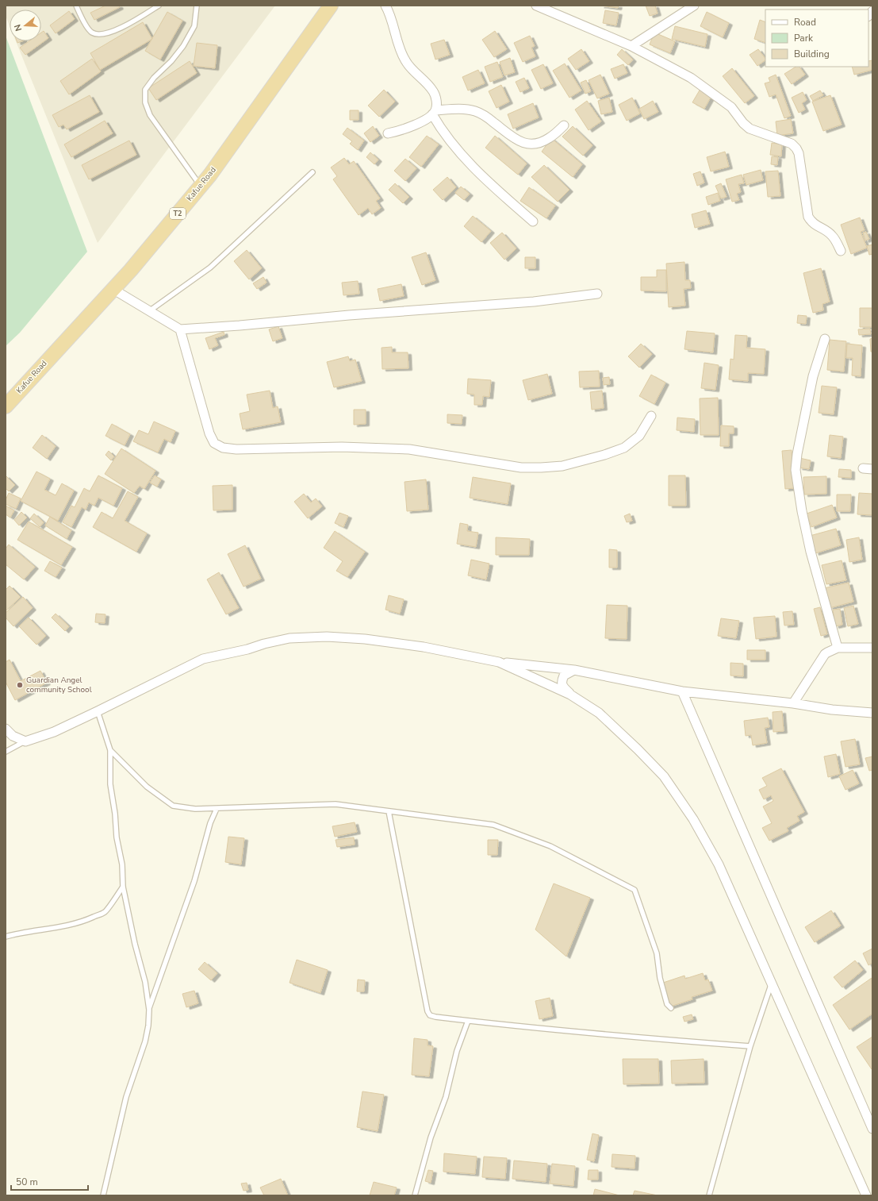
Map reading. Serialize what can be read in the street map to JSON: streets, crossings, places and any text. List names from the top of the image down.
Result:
{
  "streets": {
    "highway": ["Kafue Road", "T2"]
  },
  "places": ["Guardian Angel community School"],
  "legend": ["Road", "Park", "Building"],
  "scale_bar": "50 m",
  "north": "left"
}
